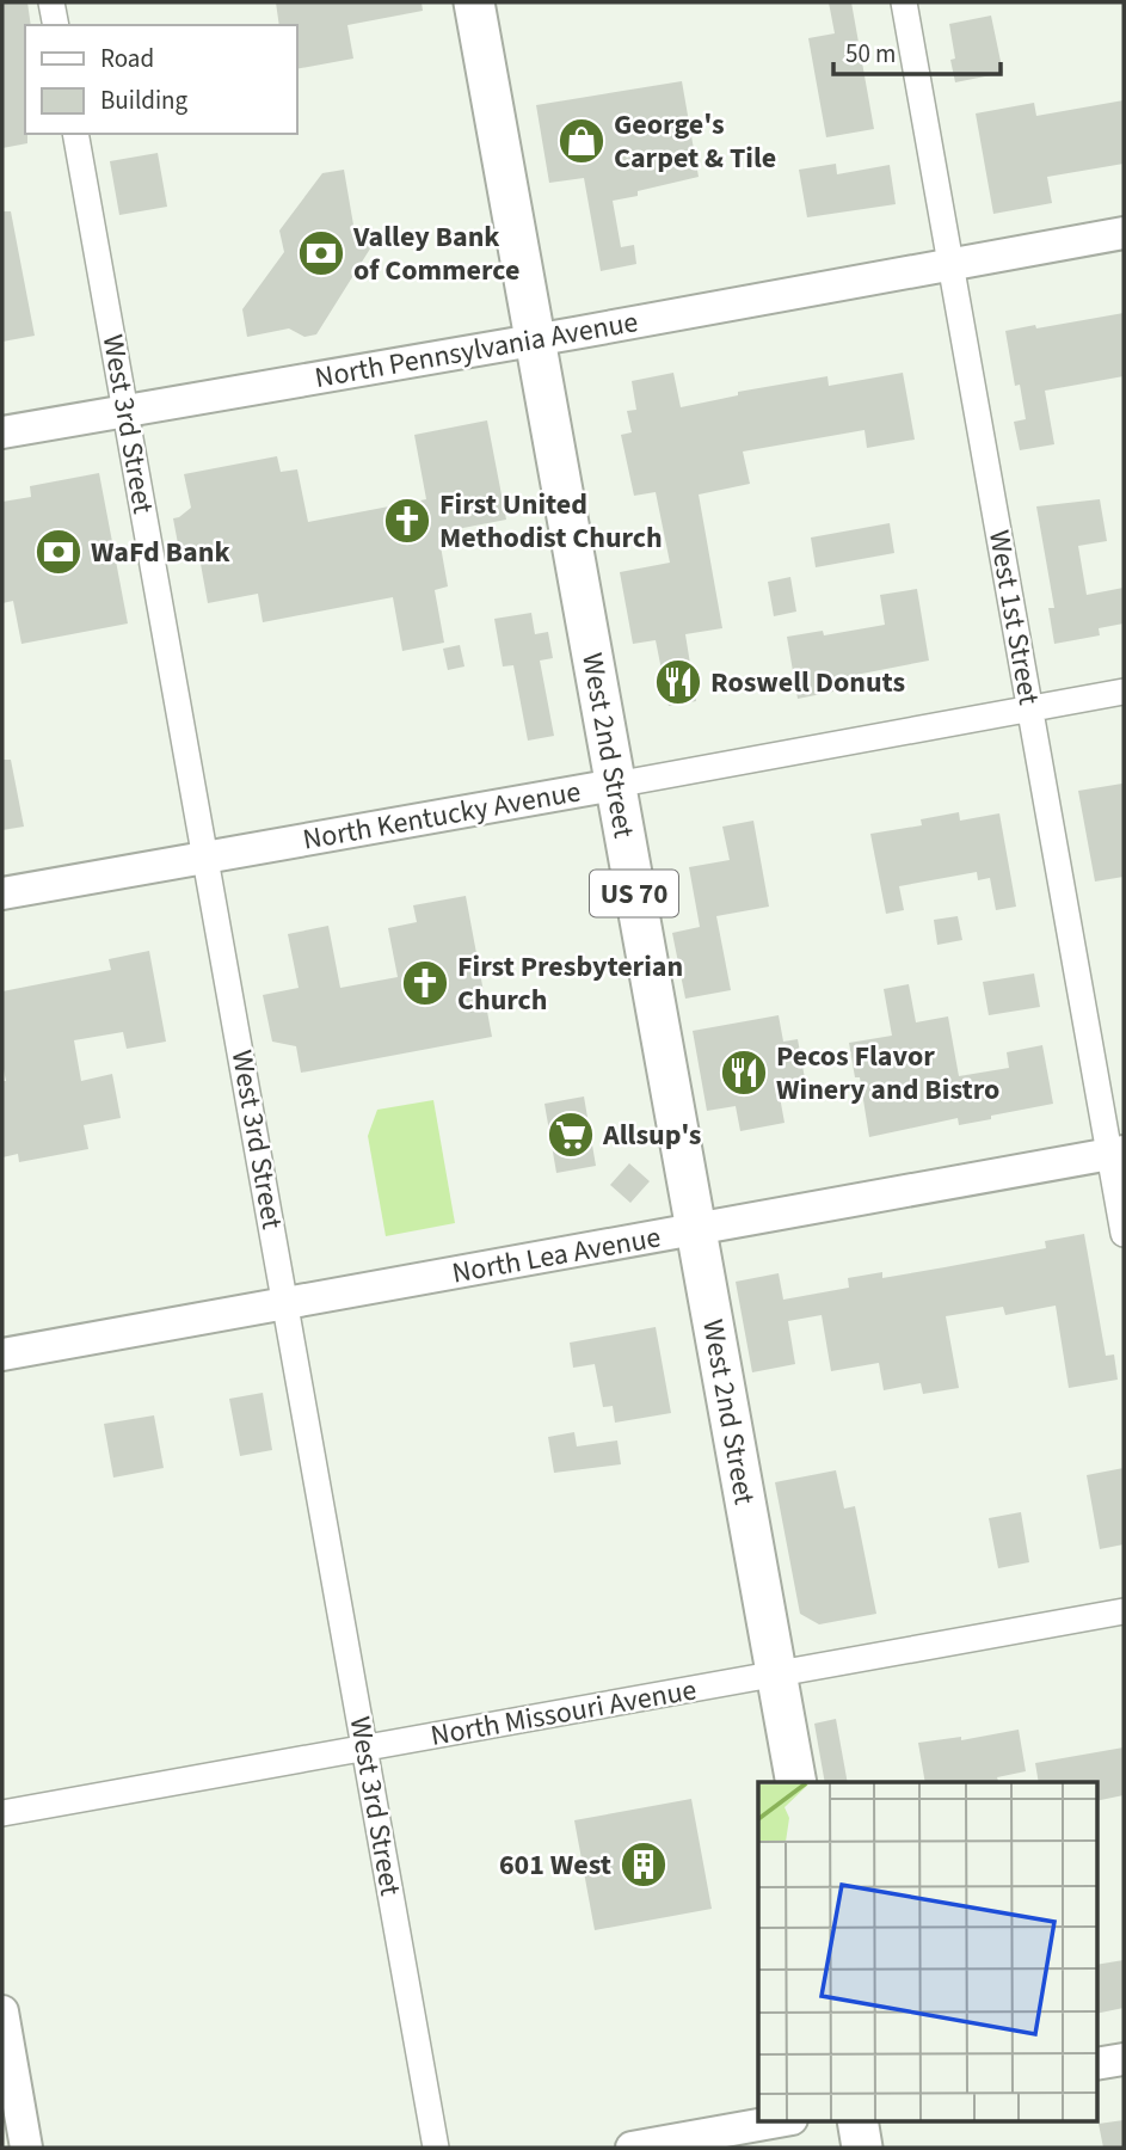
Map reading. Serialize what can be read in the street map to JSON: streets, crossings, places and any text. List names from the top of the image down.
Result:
{
  "streets": {
    "main road": ["West 2nd Street", "US 70"],
    "street": [
      "North Pennsylvania Avenue",
      "West 3rd Street",
      "West 1st Street",
      "North Kentucky Avenue",
      "North Lea Avenue",
      "North Missouri Avenue"
    ]
  },
  "crossings": [
    ["North Pennsylvania Avenue", "West 3rd Street"],
    ["North Pennsylvania Avenue", "West 1st Street"],
    ["North Pennsylvania Avenue", "West 2nd Street"],
    ["West 3rd Street", "North Kentucky Avenue"],
    ["West 3rd Street", "North Lea Avenue"],
    ["West 3rd Street", "North Missouri Avenue"],
    ["West 1st Street", "North Kentucky Avenue"],
    ["West 1st Street", "North Lea Avenue"],
    ["West 2nd Street", "North Kentucky Avenue"],
    ["West 2nd Street", "North Lea Avenue"],
    ["West 2nd Street", "North Missouri Avenue"]
  ],
  "places": {
    "shop": ["George's Carpet & Tile"],
    "bank": ["Valley Bank of Commerce", "WaFd Bank"],
    "church": ["First United Methodist Church", "First Presbyterian Church"],
    "restaurant": ["Roswell Donuts", "Pecos Flavor Winery and Bistro"],
    "supermarket": ["Allsup's"],
    "building": ["601 West"]
  },
  "legend": ["Road", "Building"],
  "scale_bar": "50 m"
}
